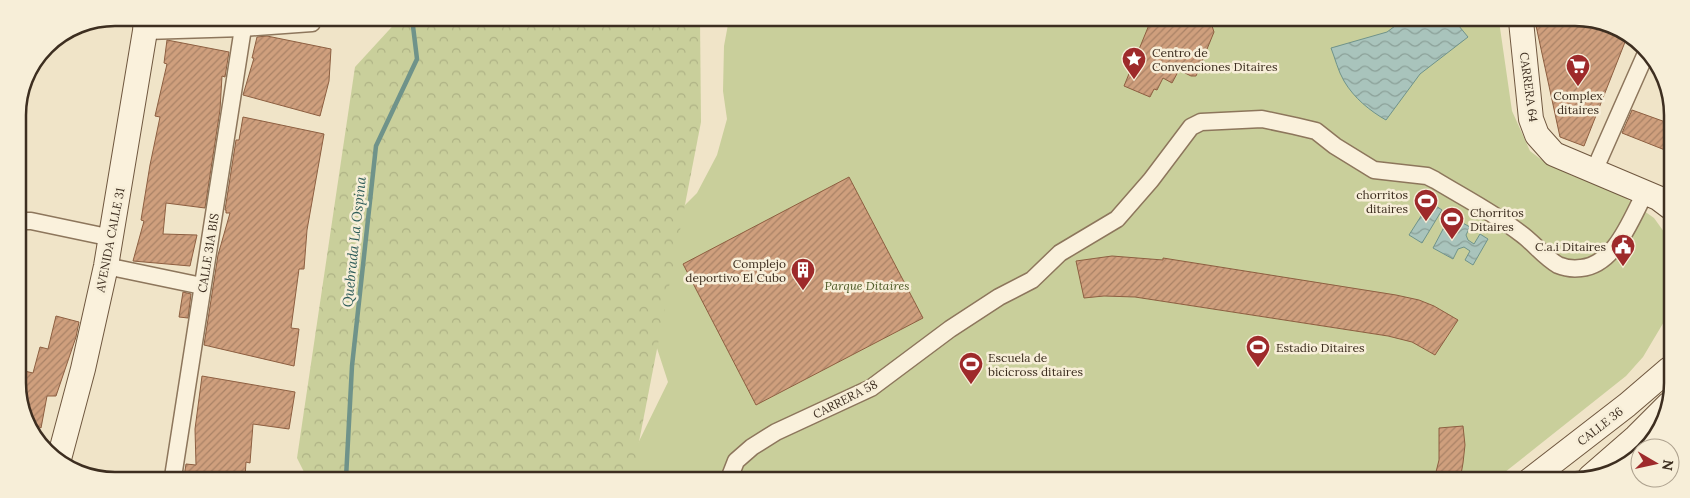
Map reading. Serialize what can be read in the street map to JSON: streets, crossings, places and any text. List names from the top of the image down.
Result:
{
  "streets": {
    "street": [
      "CARRERA 64",
      "AVENIDA CALLE 31",
      "CALLE 31A BIS",
      "CARRERA 58",
      "CALLE 36"
    ]
  },
  "crossings": [
    ["CARRERA 64", "CARRERA 58"]
  ],
  "water": ["Quebrada La Ospina"],
  "parks": ["Parque Ditaires"],
  "places": {
    "place": ["Centro de Convenciones Ditaires"],
    "supermarket": ["Complex ditaires"],
    "sports": [
      "chorritos ditaires",
      "Chorritos Ditaires",
      "Estadio Ditaires",
      "Escuela de bicicross ditaires"
    ],
    "public building": ["C.a.i Ditaires"],
    "building": ["Complejo deportivo El Cubo"]
  },
  "north": "right"
}
